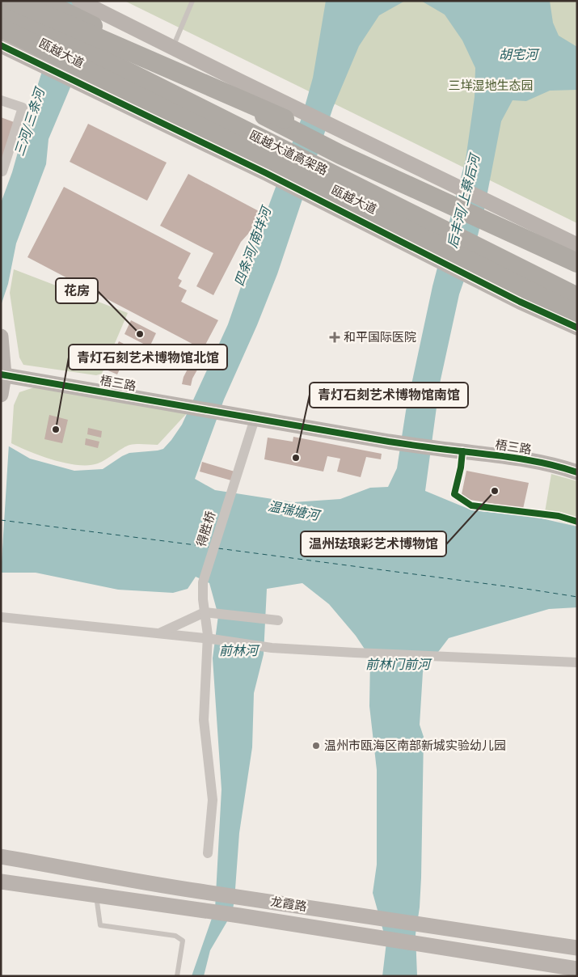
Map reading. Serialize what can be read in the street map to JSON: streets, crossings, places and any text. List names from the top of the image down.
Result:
{
  "streets": {
    "highway": ["瓯越大道", "瓯越大道高架路"],
    "street": ["梧三路", "得胜桥", "龙霞路"]
  },
  "crossings": [
    ["梧三路", "得胜桥"]
  ],
  "water": [
    "胡宅河",
    "三河/三条河",
    "后丰河/上蔡后河",
    "四条河/南垟河",
    "温瑞塘河",
    "前林河",
    "前林门前河"
  ],
  "parks": ["三垟湿地生态园"],
  "places": {
    "other": [
      "花房",
      "青灯石刻艺术博物馆北馆",
      "青灯石刻艺术博物馆南馆",
      "温州珐琅彩艺术博物馆",
      "温州市瓯海区南部新城实验幼儿园"
    ],
    "health": ["和平国际医院"]
  }
}
